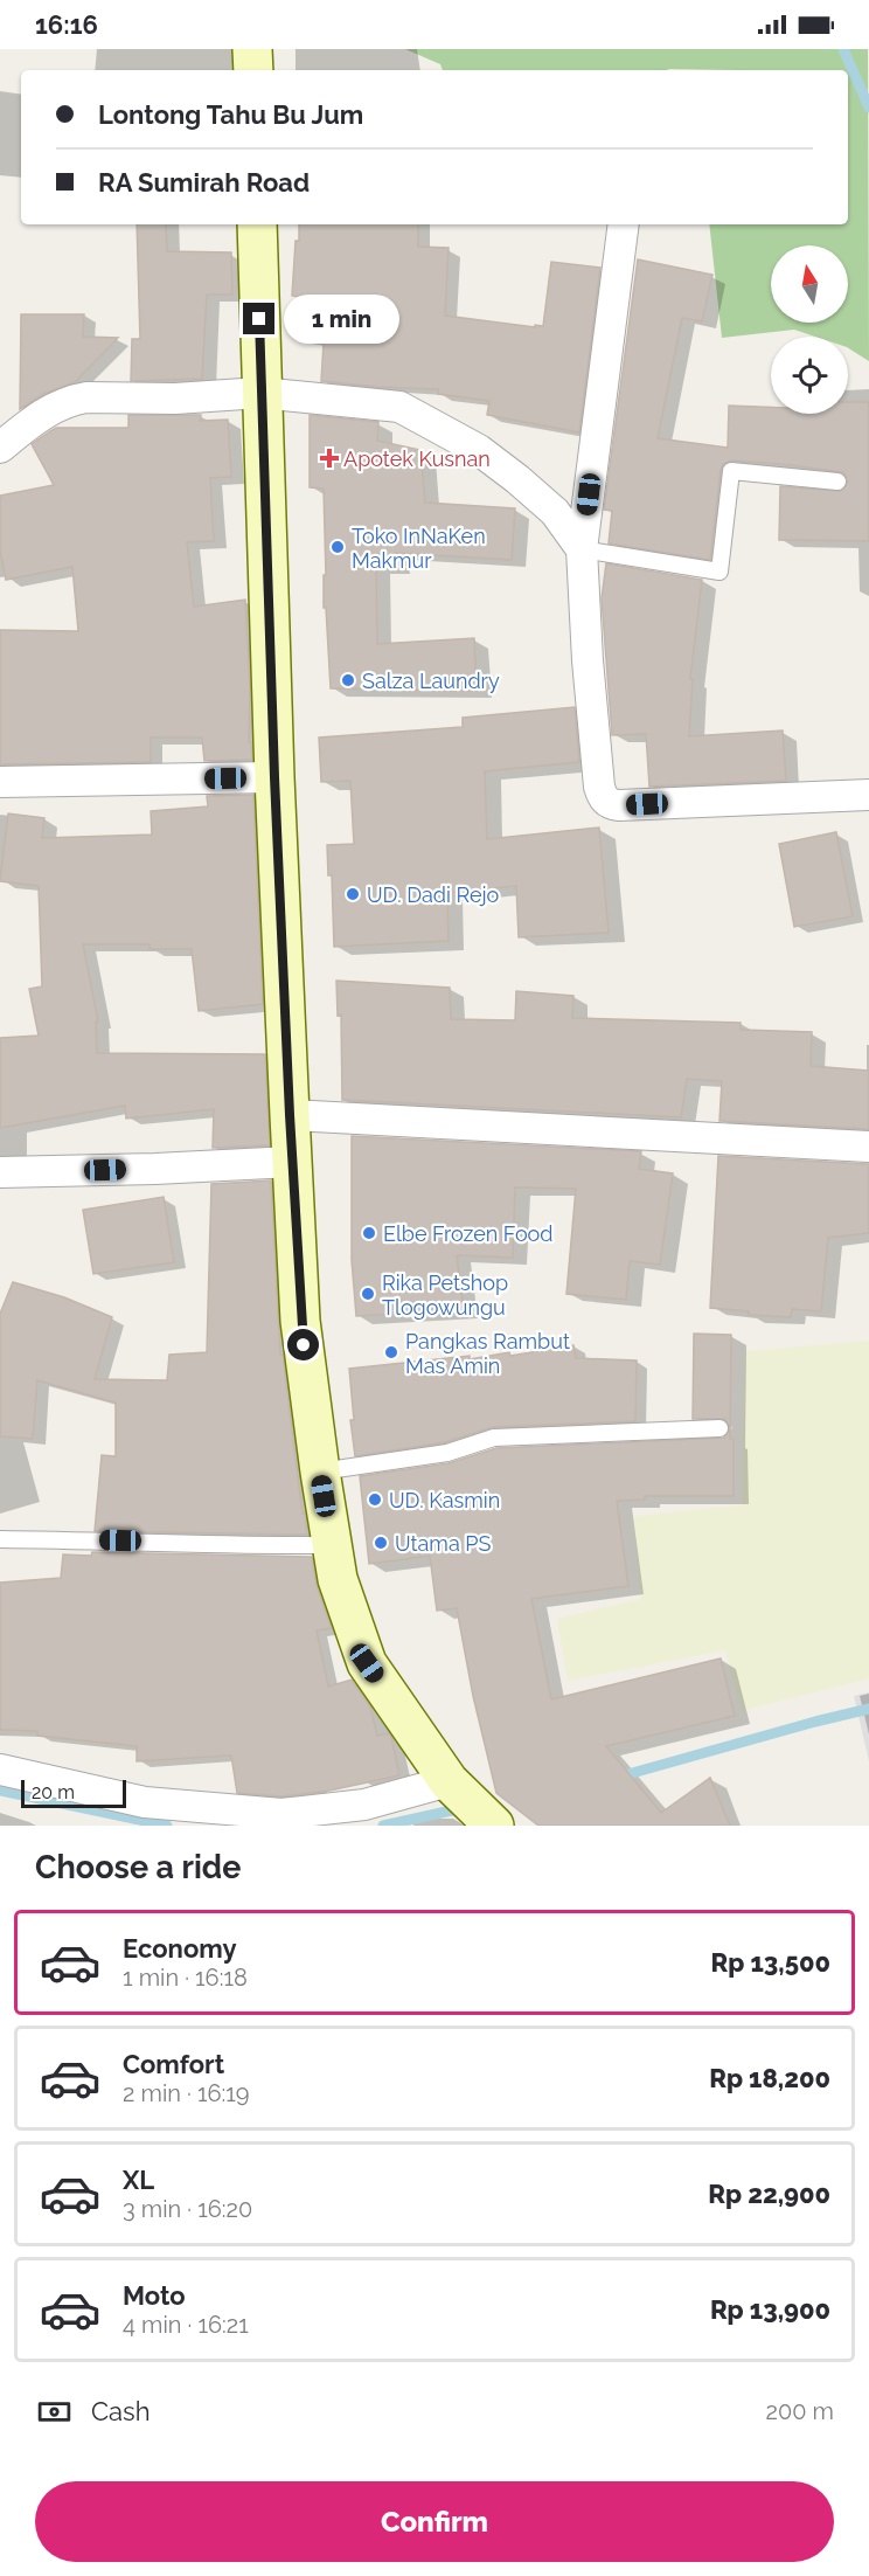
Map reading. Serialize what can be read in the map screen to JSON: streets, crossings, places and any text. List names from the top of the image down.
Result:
{
  "places": {
    "health": ["Apotek Kusnan"],
    "other": [
      "Toko InNaKen Makmur",
      "Salza Laundry",
      "UD. Dadi Rejo",
      "Elbe Frozen Food",
      "Rika Petshop Tlogowungu",
      "Pangkas Rambut Mas Amin",
      "UD. Kasmin",
      "Utama PS"
    ]
  },
  "scale_bar": "20 m",
  "north": "top",
  "page": {
    "status": "16:16",
    "banner": ["Lontong Tahu Bu Jum", "RA Sumirah Road"],
    "bubble": "1 min",
    "scale": "20 m",
    "heading": "Choose a ride",
    "list": [
      {
        "name": "Economy",
        "note": "1 min · 16:18",
        "value": "Rp 13,500"
      },
      {
        "name": "Comfort",
        "note": "2 min · 16:19",
        "value": "Rp 18,200"
      },
      {
        "name": "XL",
        "note": "3 min · 16:20",
        "value": "Rp 22,900"
      },
      {
        "name": "Moto",
        "note": "4 min · 16:21",
        "value": "Rp 13,900"
      }
    ],
    "pay": ["Cash", "200 m"],
    "buttons": "Confirm"
  }
}
